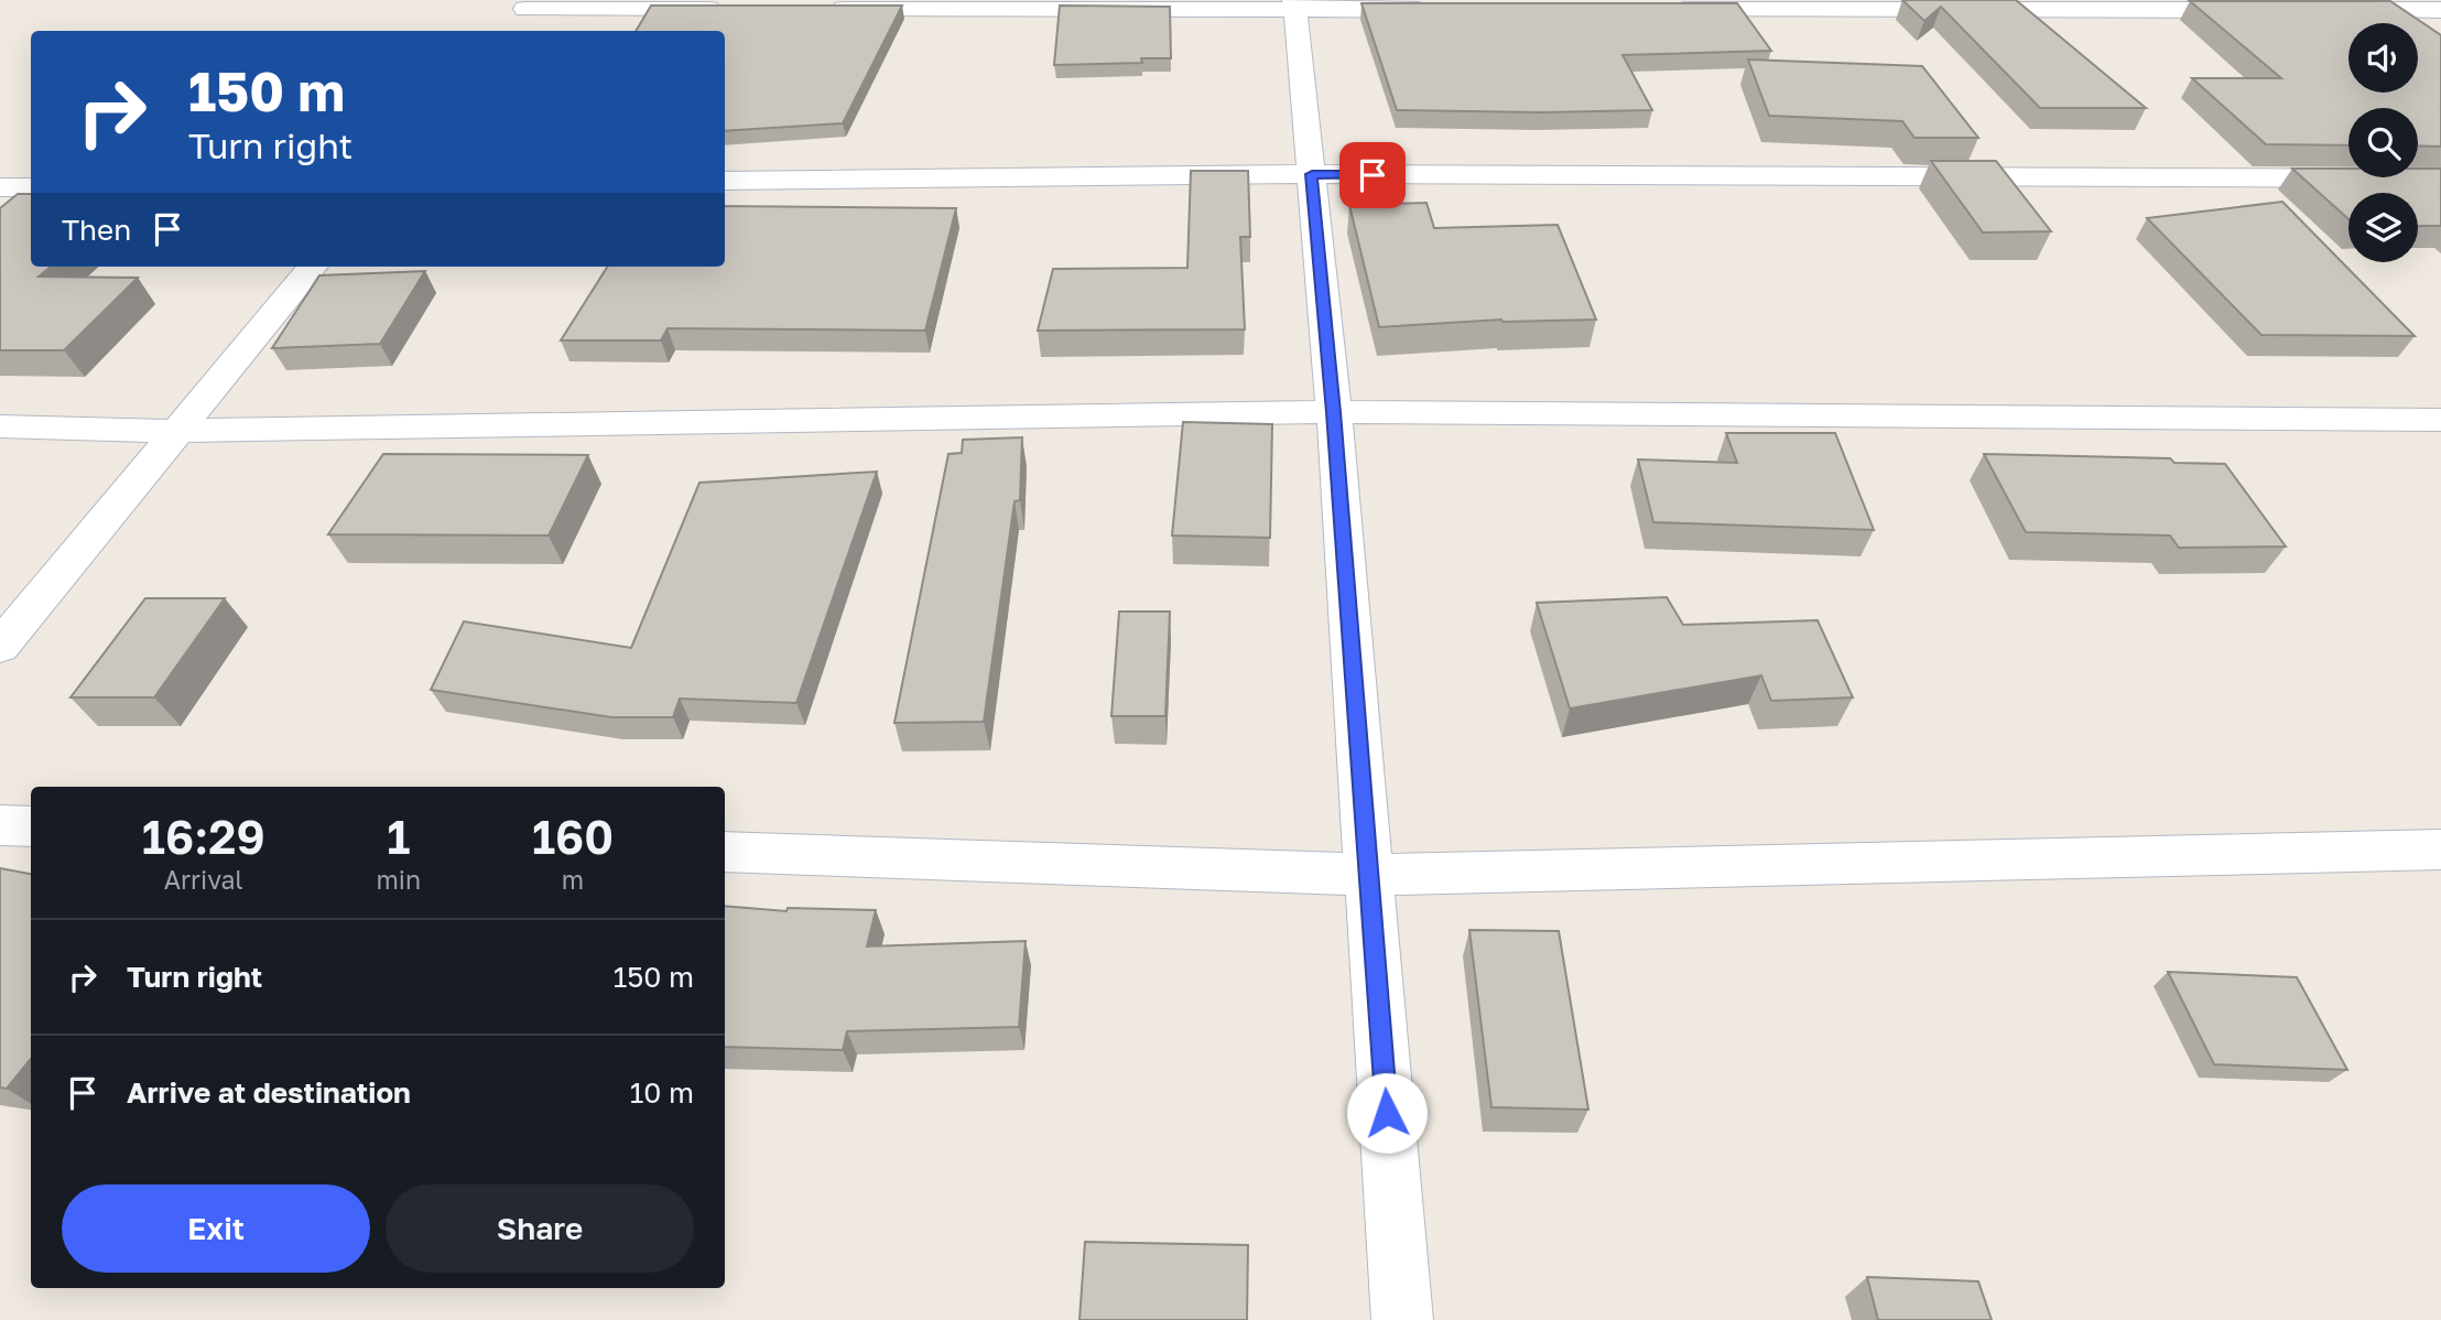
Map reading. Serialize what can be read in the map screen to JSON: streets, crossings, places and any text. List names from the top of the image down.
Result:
{
  "page": {
    "turn": ["150 m", "Turn right"],
    "then": "Then",
    "eta": [
      "16:29",
      "Arrival",
      "1",
      "min",
      "160",
      "m"
    ],
    "list": [
      {
        "name": "Turn right",
        "value": "150 m"
      },
      {
        "name": "Arrive at destination",
        "value": "10 m"
      }
    ],
    "buttons": ["Exit", "Share"]
  }
}
